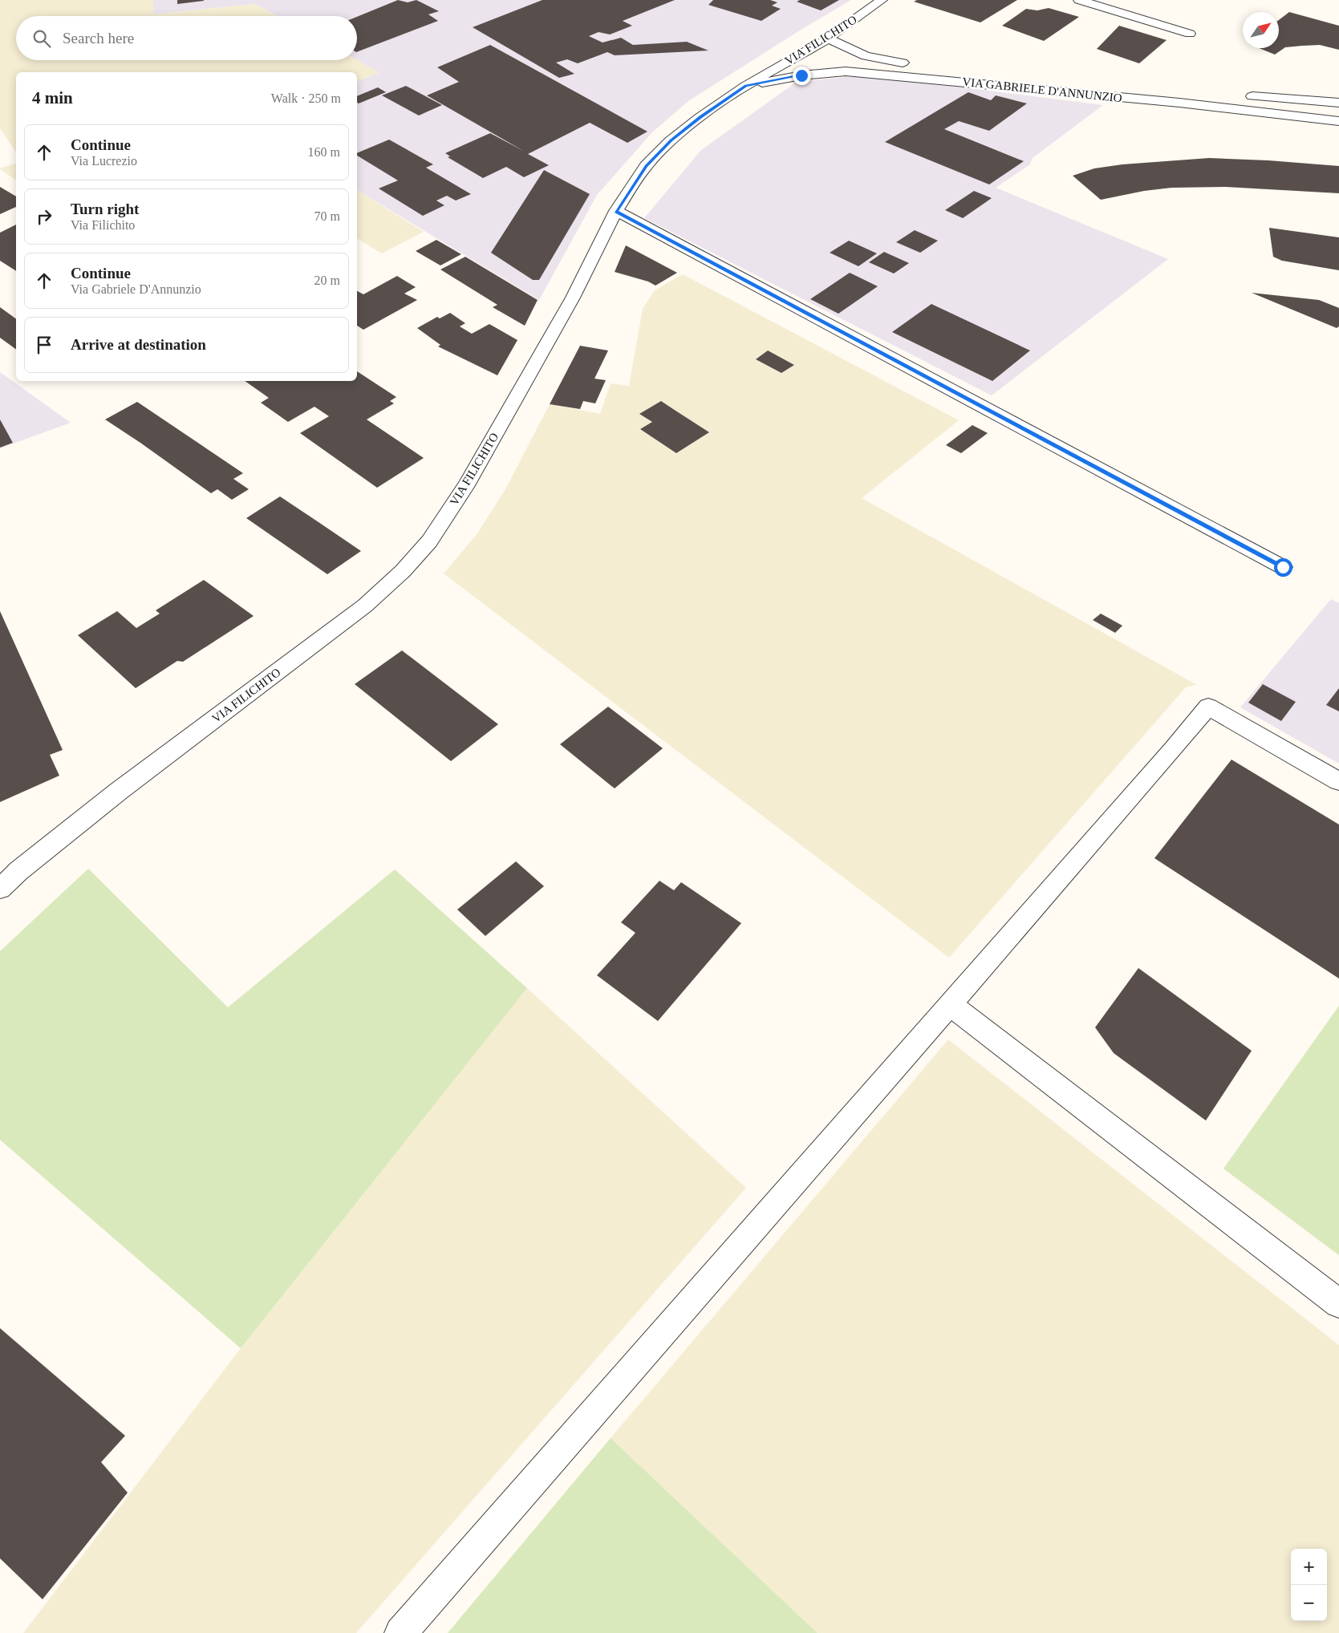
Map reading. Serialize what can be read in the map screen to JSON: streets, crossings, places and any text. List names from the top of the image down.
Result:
{
  "streets": {
    "street": ["VIA FILICHITO", "VIA GABRIELE D'ANNUNZIO"]
  },
  "crossings": [
    ["VIA FILICHITO", "VIA GABRIELE D'ANNUNZIO"]
  ],
  "north": "top right",
  "page": {
    "search": "Search here",
    "heading": ["4 min", "Walk · 250 m"],
    "list": [
      ["Continue", "Via Lucrezio", "160 m"],
      ["Turn right", "Via Filichito", "70 m"],
      ["Continue", "Via Gabriele D'Annunzio", "20 m"],
      "Arrive at destination"
    ],
    "map_buttons": ["+", "−"]
  }
}
